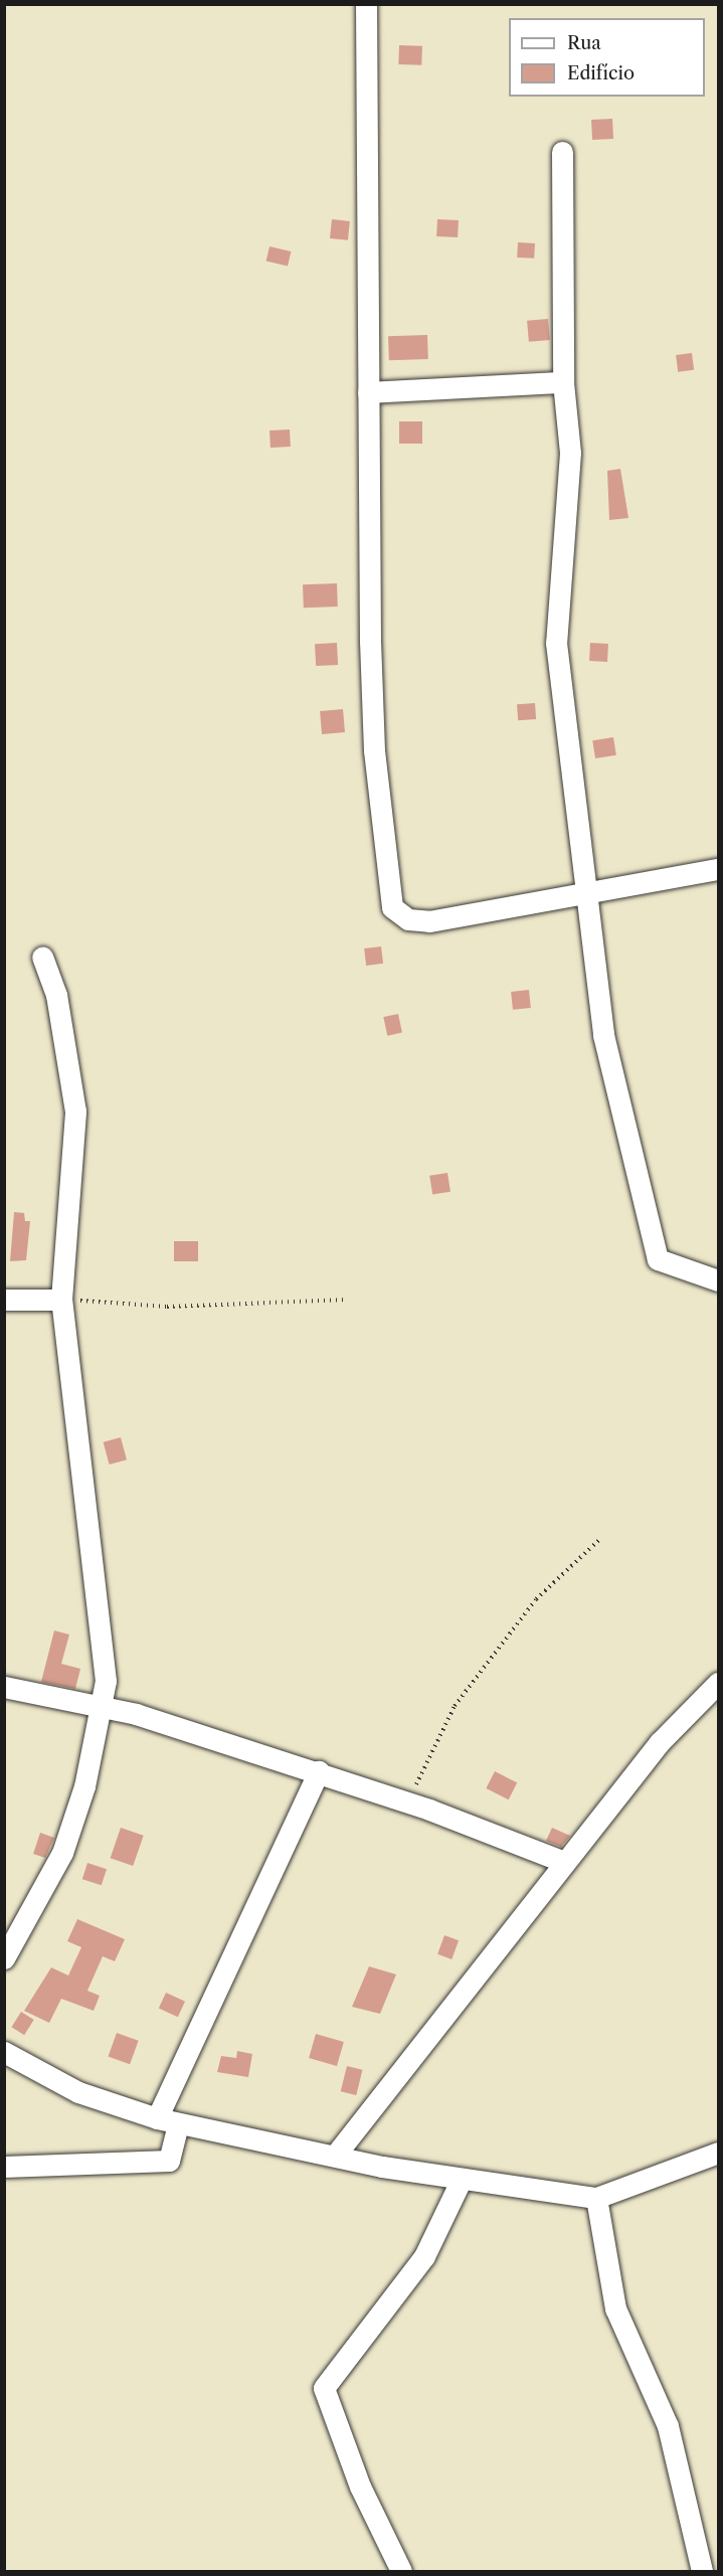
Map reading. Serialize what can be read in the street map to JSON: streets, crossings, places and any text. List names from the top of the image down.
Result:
{
  "legend": ["Rua", "Edifício"]
}
